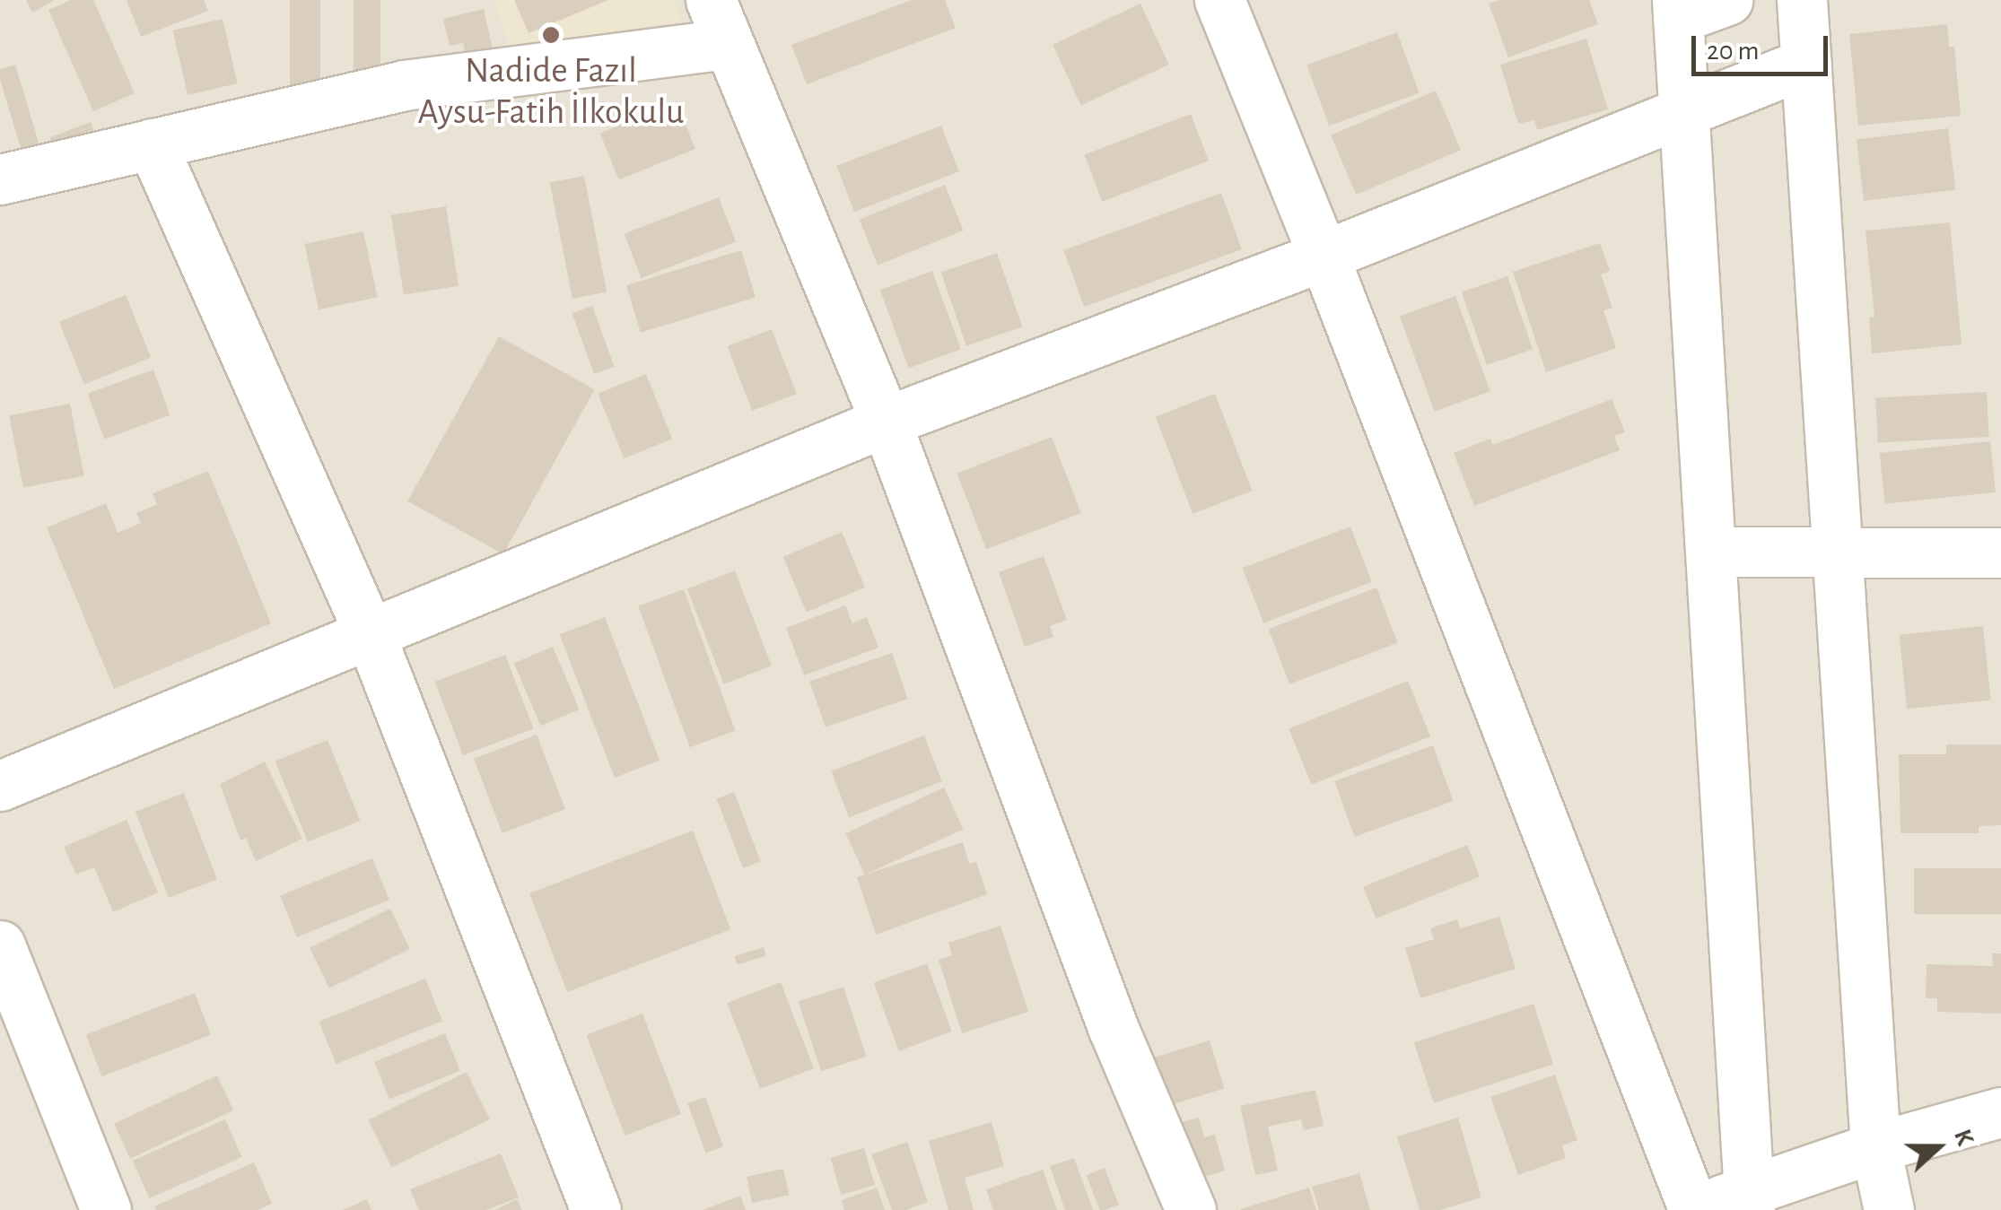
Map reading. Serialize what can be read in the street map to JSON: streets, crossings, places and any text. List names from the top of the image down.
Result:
{
  "places": ["Nadide Fazıl Aysu-Fatih İlkokulu"],
  "scale_bar": "20 m",
  "north": "right"
}
